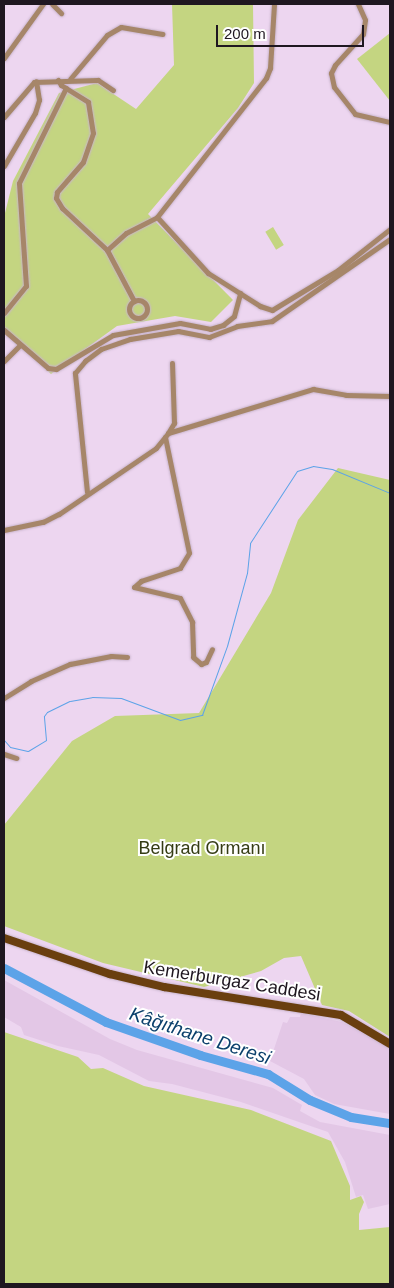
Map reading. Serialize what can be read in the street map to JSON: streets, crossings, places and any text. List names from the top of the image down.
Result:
{
  "streets": {
    "main road": ["Kemerburgaz Caddesi"]
  },
  "water": ["Kâğıthane Deresi"],
  "parks": ["Belgrad Ormanı"],
  "scale_bar": "200 m"
}
